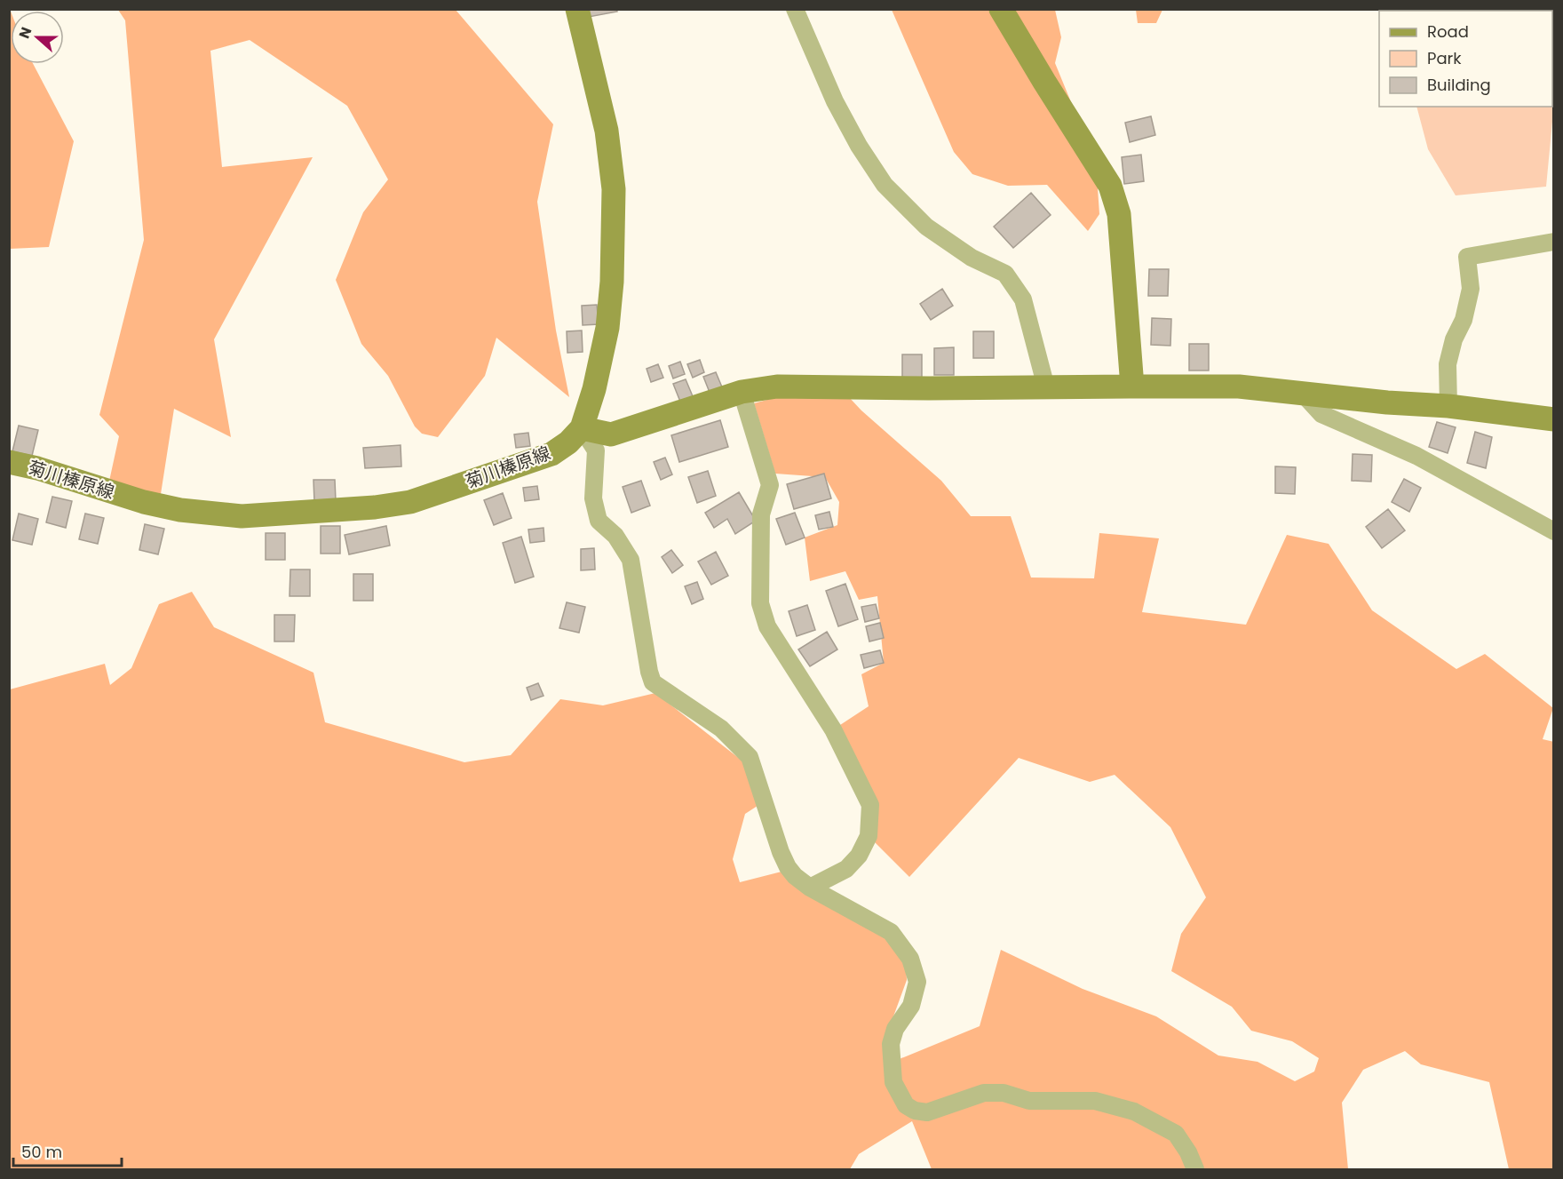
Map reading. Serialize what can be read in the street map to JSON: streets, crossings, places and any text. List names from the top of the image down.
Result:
{
  "streets": {
    "street": ["菊川榛原線"]
  },
  "legend": ["Road", "Park", "Building"],
  "scale_bar": "50 m",
  "north": "left"
}
